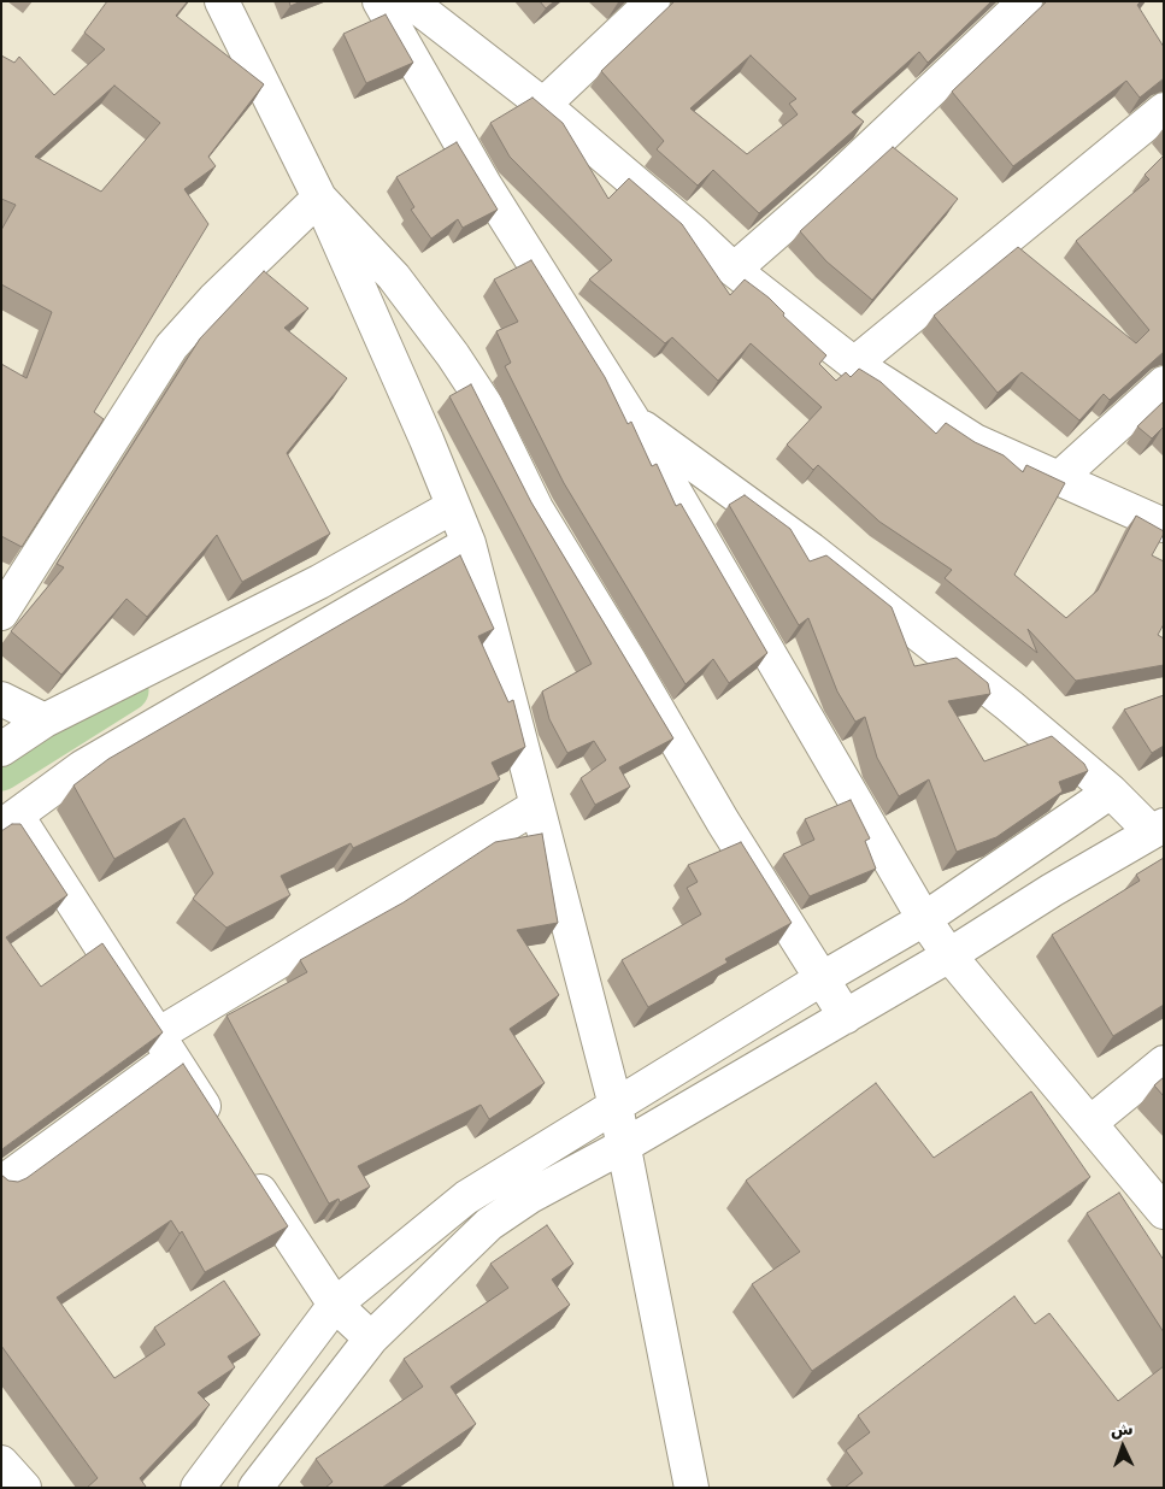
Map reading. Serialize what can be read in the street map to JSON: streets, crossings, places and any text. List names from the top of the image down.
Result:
{
  "north": "top"
}
